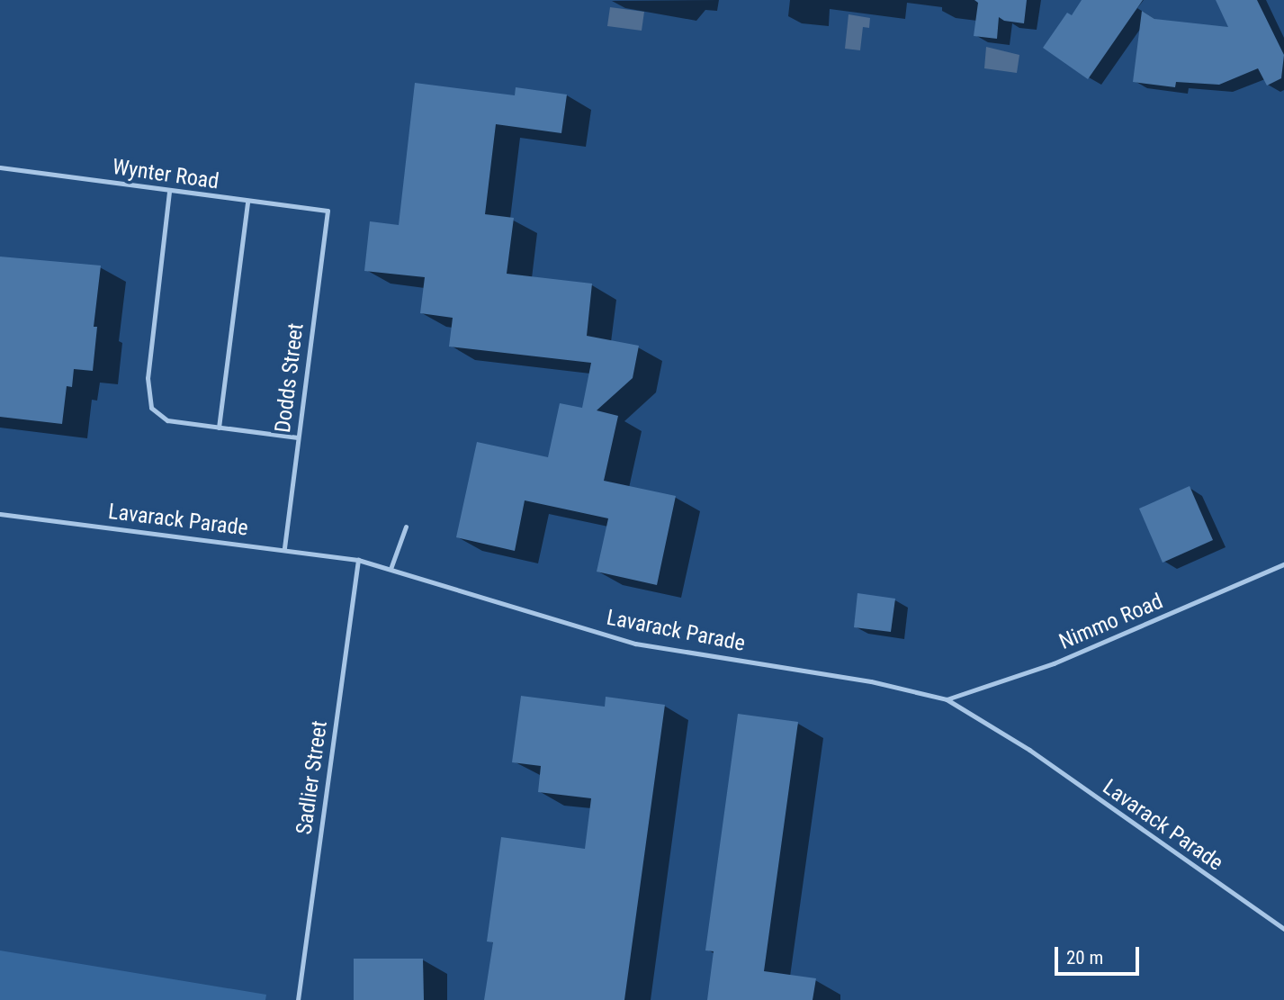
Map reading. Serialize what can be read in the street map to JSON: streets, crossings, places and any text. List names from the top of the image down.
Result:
{
  "streets": {
    "lane": [
      "Wynter Road",
      "Dodds Street",
      "Lavarack Parade",
      "Nimmo Road",
      "Sadlier Street"
    ]
  },
  "crossings": [
    ["Wynter Road", "Dodds Street"],
    ["Dodds Street", "Lavarack Parade"],
    ["Lavarack Parade", "Nimmo Road"],
    ["Lavarack Parade", "Sadlier Street"]
  ],
  "scale_bar": "20 m"
}
